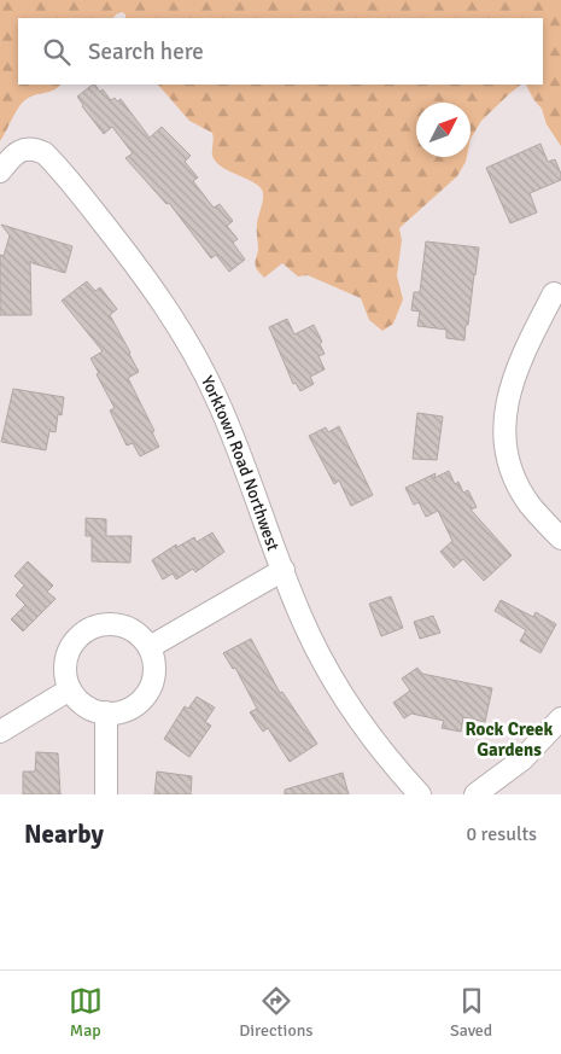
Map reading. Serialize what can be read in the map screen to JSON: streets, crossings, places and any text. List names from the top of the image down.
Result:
{
  "streets": {
    "street": ["Yorktown Road Northwest"]
  },
  "districts": ["Rock Creek Gardens"],
  "north": "top right",
  "page": {
    "search": "Search here",
    "heading": ["Nearby", "0 results"],
    "nav": ["Map", "Directions", "Saved"]
  }
}
